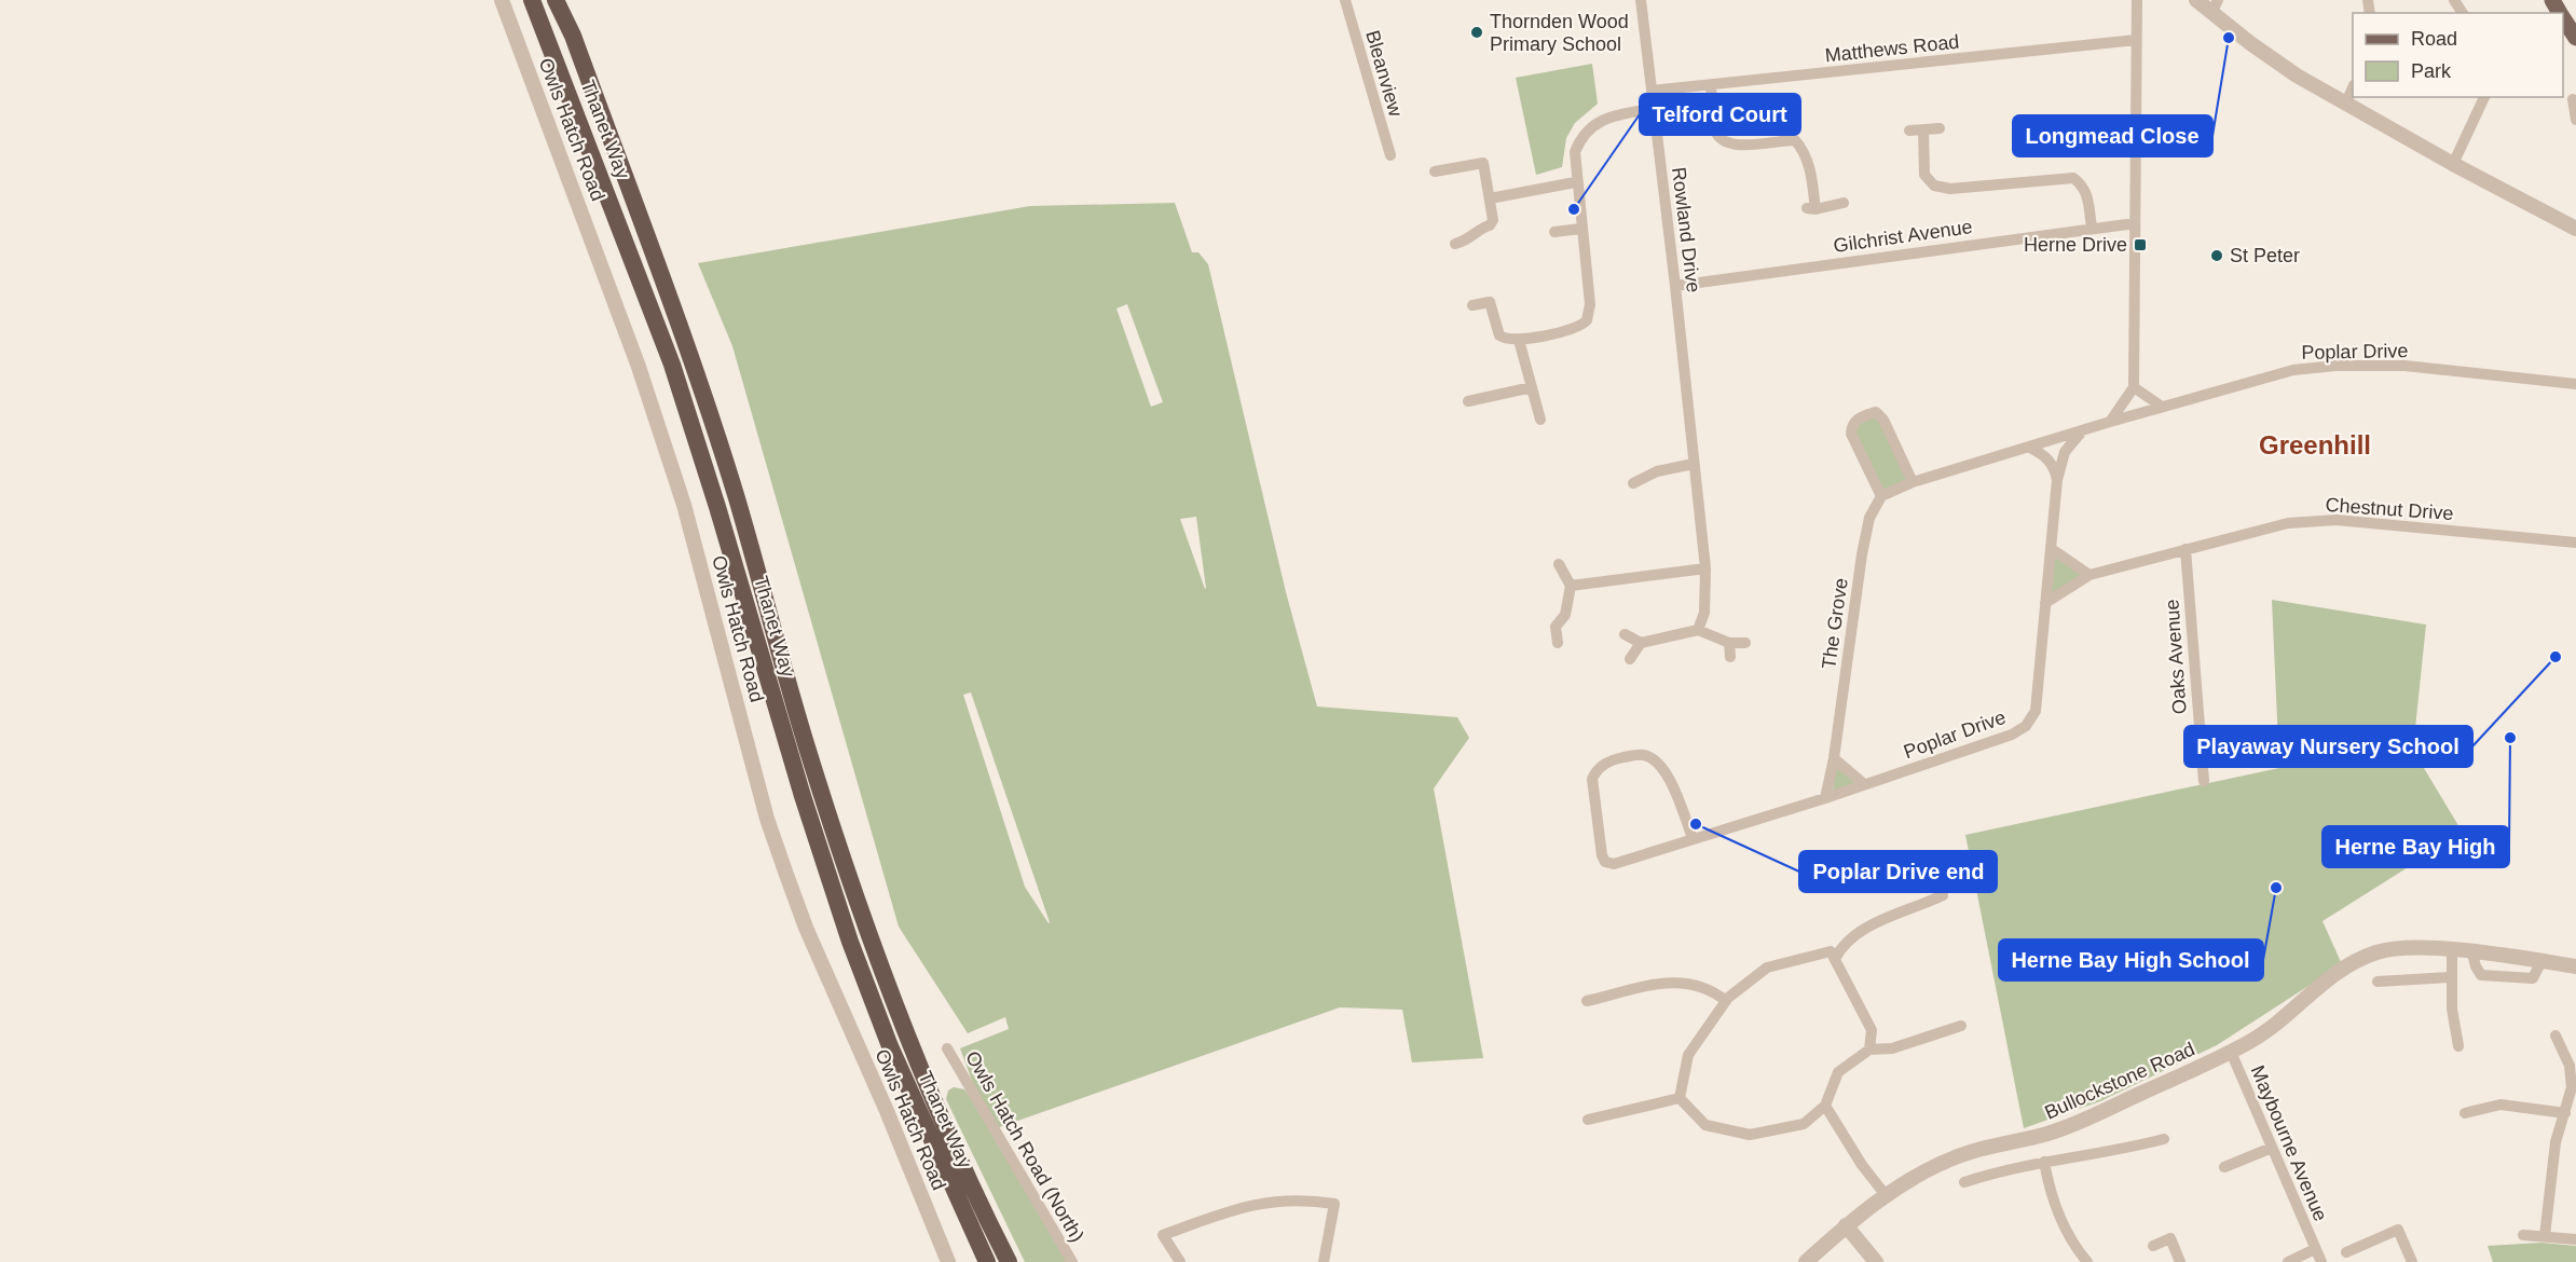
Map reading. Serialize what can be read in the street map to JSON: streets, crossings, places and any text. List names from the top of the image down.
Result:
{
  "streets": {
    "highway": ["Thanet Way"],
    "street": [
      "Matthews Road",
      "Bleanview",
      "Owls Hatch Road",
      "Rowland Drive",
      "Gilchrist Avenue",
      "Poplar Drive",
      "Chestnut Drive",
      "The Grove",
      "Oaks Avenue",
      "Bullockstone Road",
      "Maybourne Avenue",
      "Owls Hatch Road (North)"
    ]
  },
  "crossings": [
    ["Matthews Road", "Rowland Drive"],
    ["Rowland Drive", "Gilchrist Avenue"],
    ["Poplar Drive", "Chestnut Drive"],
    ["Poplar Drive", "The Grove"],
    ["Chestnut Drive", "Oaks Avenue"],
    ["Bullockstone Road", "Maybourne Avenue"]
  ],
  "districts": ["Greenhill"],
  "places": {
    "other": [
      "Thornden Wood Primary School",
      "Longmead Close",
      "Telford Court",
      "St Peter",
      "Playaway Nursery School",
      "Herne Bay High",
      "Poplar Drive end",
      "Herne Bay High School"
    ],
    "transit": ["Herne Drive"]
  },
  "legend": ["Road", "Park"]
}
